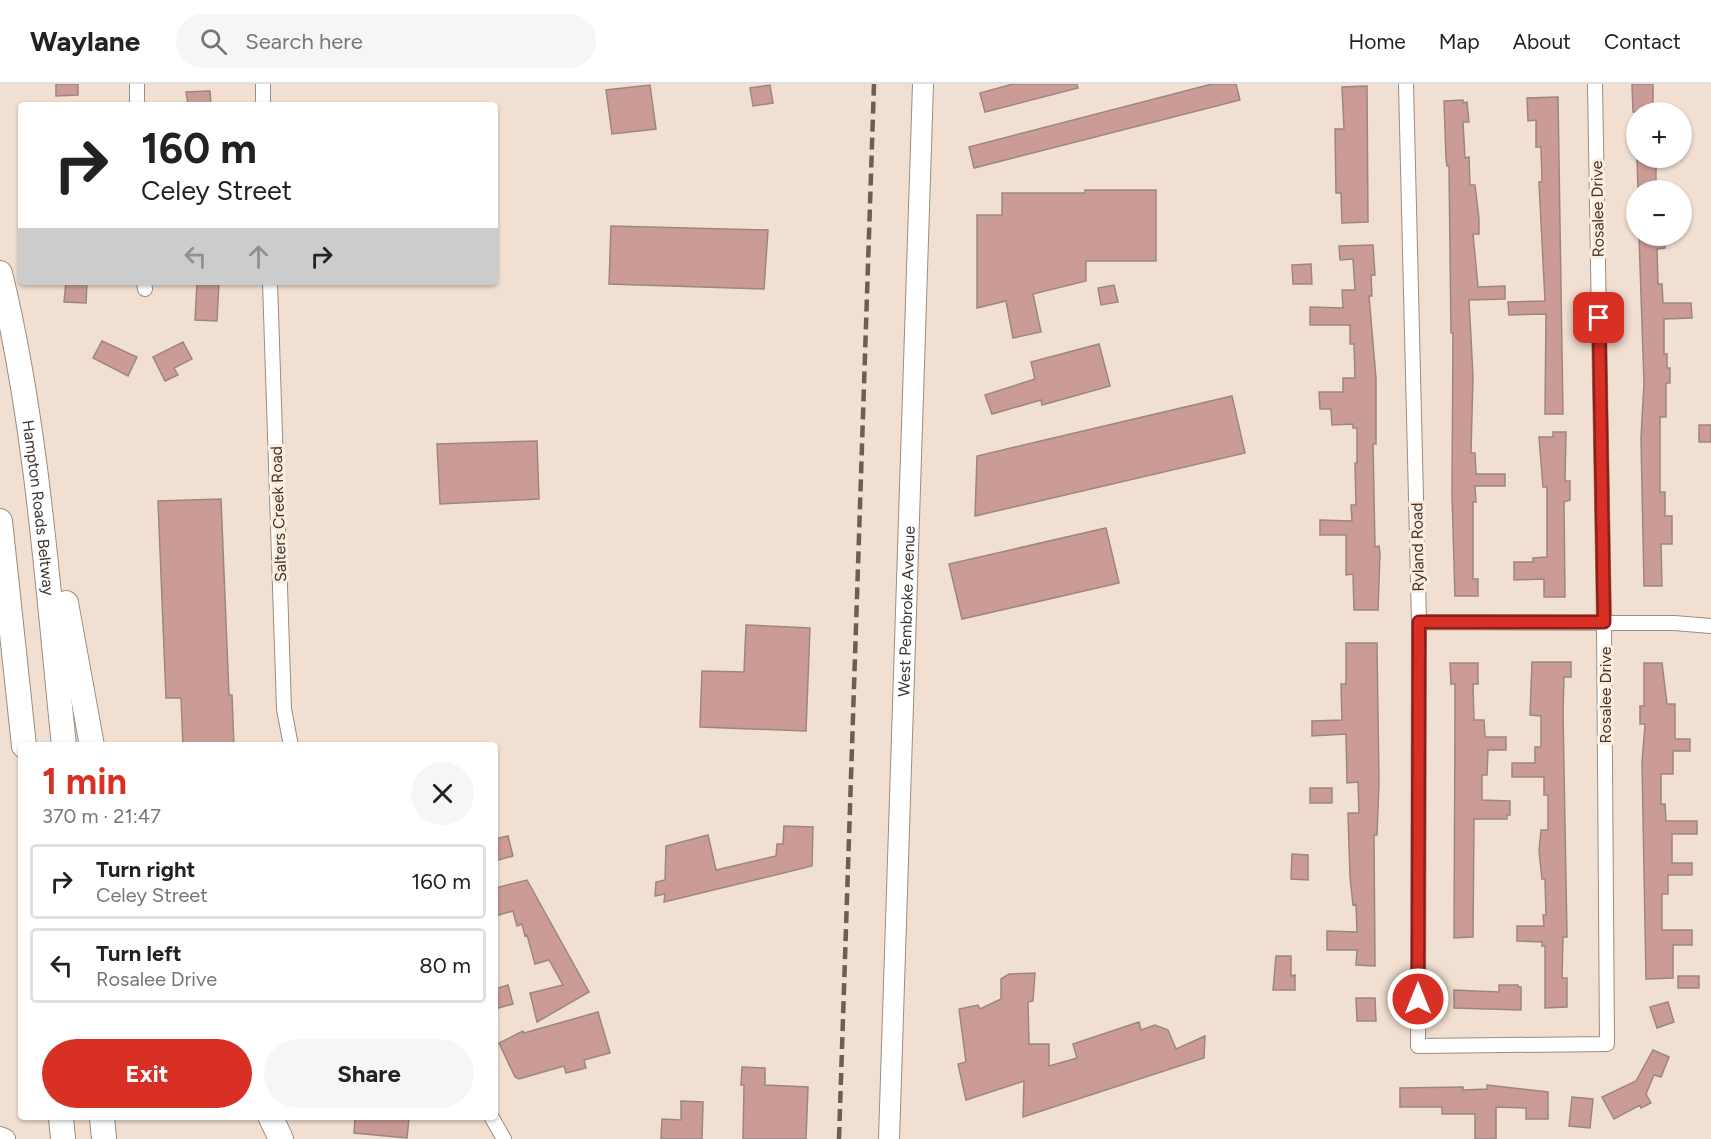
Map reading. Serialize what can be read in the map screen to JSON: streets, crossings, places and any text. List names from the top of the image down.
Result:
{
  "streets": {
    "highway": ["Hampton Roads Beltway"],
    "main road": ["West Pembroke Avenue"],
    "street": ["Rosalee Drive", "Salters Creek Road", "Ryland Road"]
  },
  "crossings": [
    ["Rosalee Drive", "Ryland Road"]
  ],
  "page": {
    "header": "Waylane",
    "search": "Search here",
    "nav": [
      "Home",
      "Map",
      "About",
      "Contact"
    ],
    "map_buttons": ["+", "−"],
    "turn": ["160 m", "Celey Street"],
    "heading": ["1 min", "370 m · 21:47"],
    "list": [
      {
        "name": "Turn right",
        "note": "Celey Street",
        "value": "160 m"
      },
      {
        "name": "Turn left",
        "note": "Rosalee Drive",
        "value": "80 m"
      }
    ],
    "buttons": ["Exit", "Share"]
  }
}
